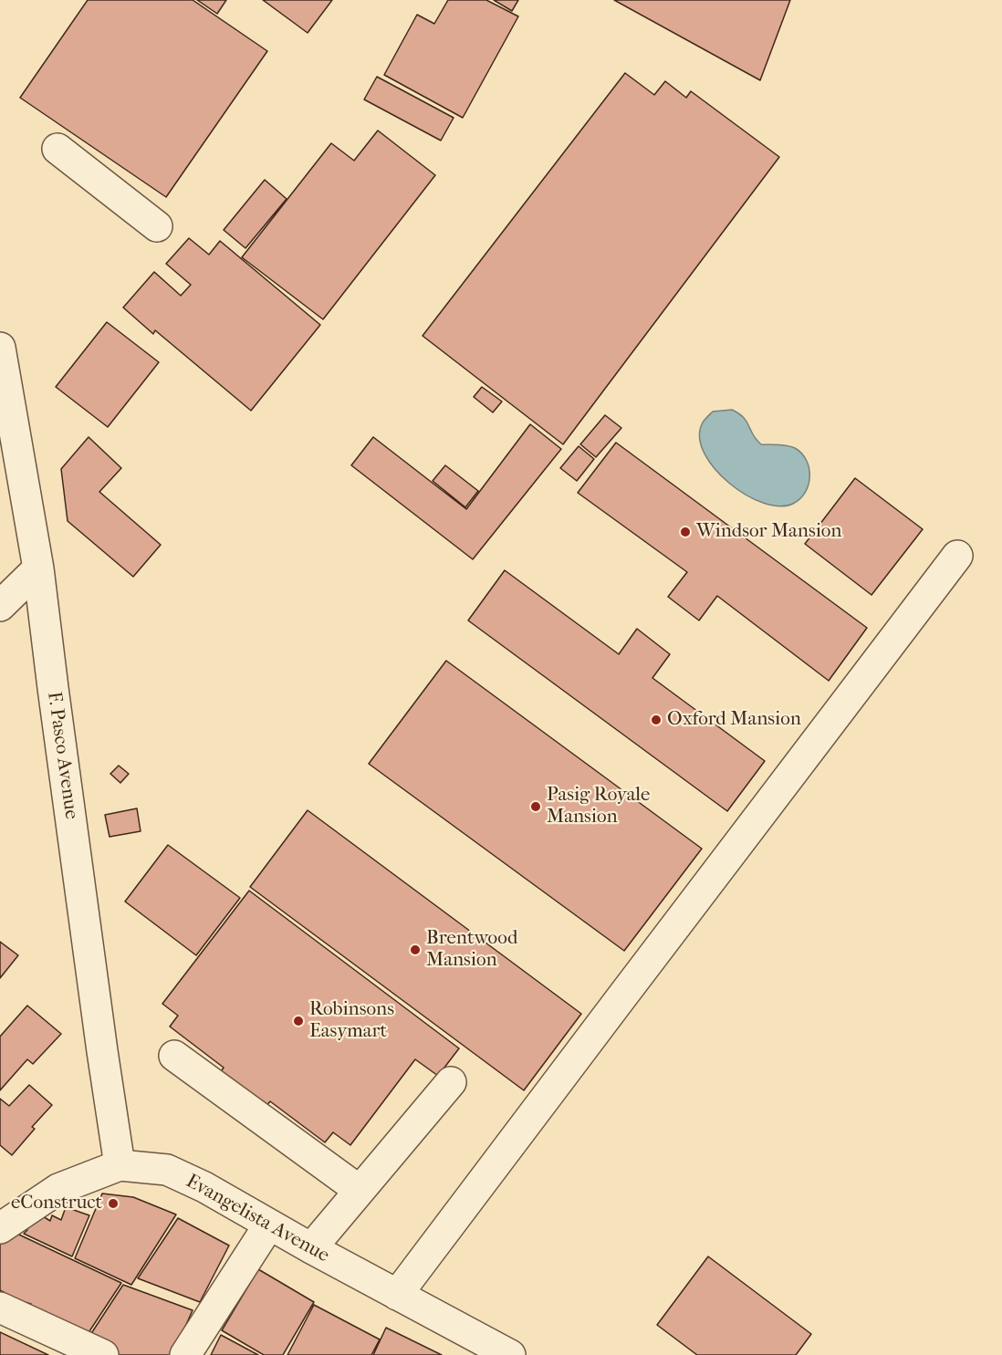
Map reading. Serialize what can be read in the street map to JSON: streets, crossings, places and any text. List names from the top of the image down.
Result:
{
  "streets": {
    "street": ["F. Pasco Avenue", "Evangelista Avenue"]
  },
  "crossings": [
    ["F. Pasco Avenue", "Evangelista Avenue"]
  ],
  "places": [
    "Windsor Mansion",
    "Oxford Mansion",
    "Pasig Royale Mansion",
    "Brentwood Mansion",
    "Robinsons Easymart",
    "eConstruct"
  ]
}
